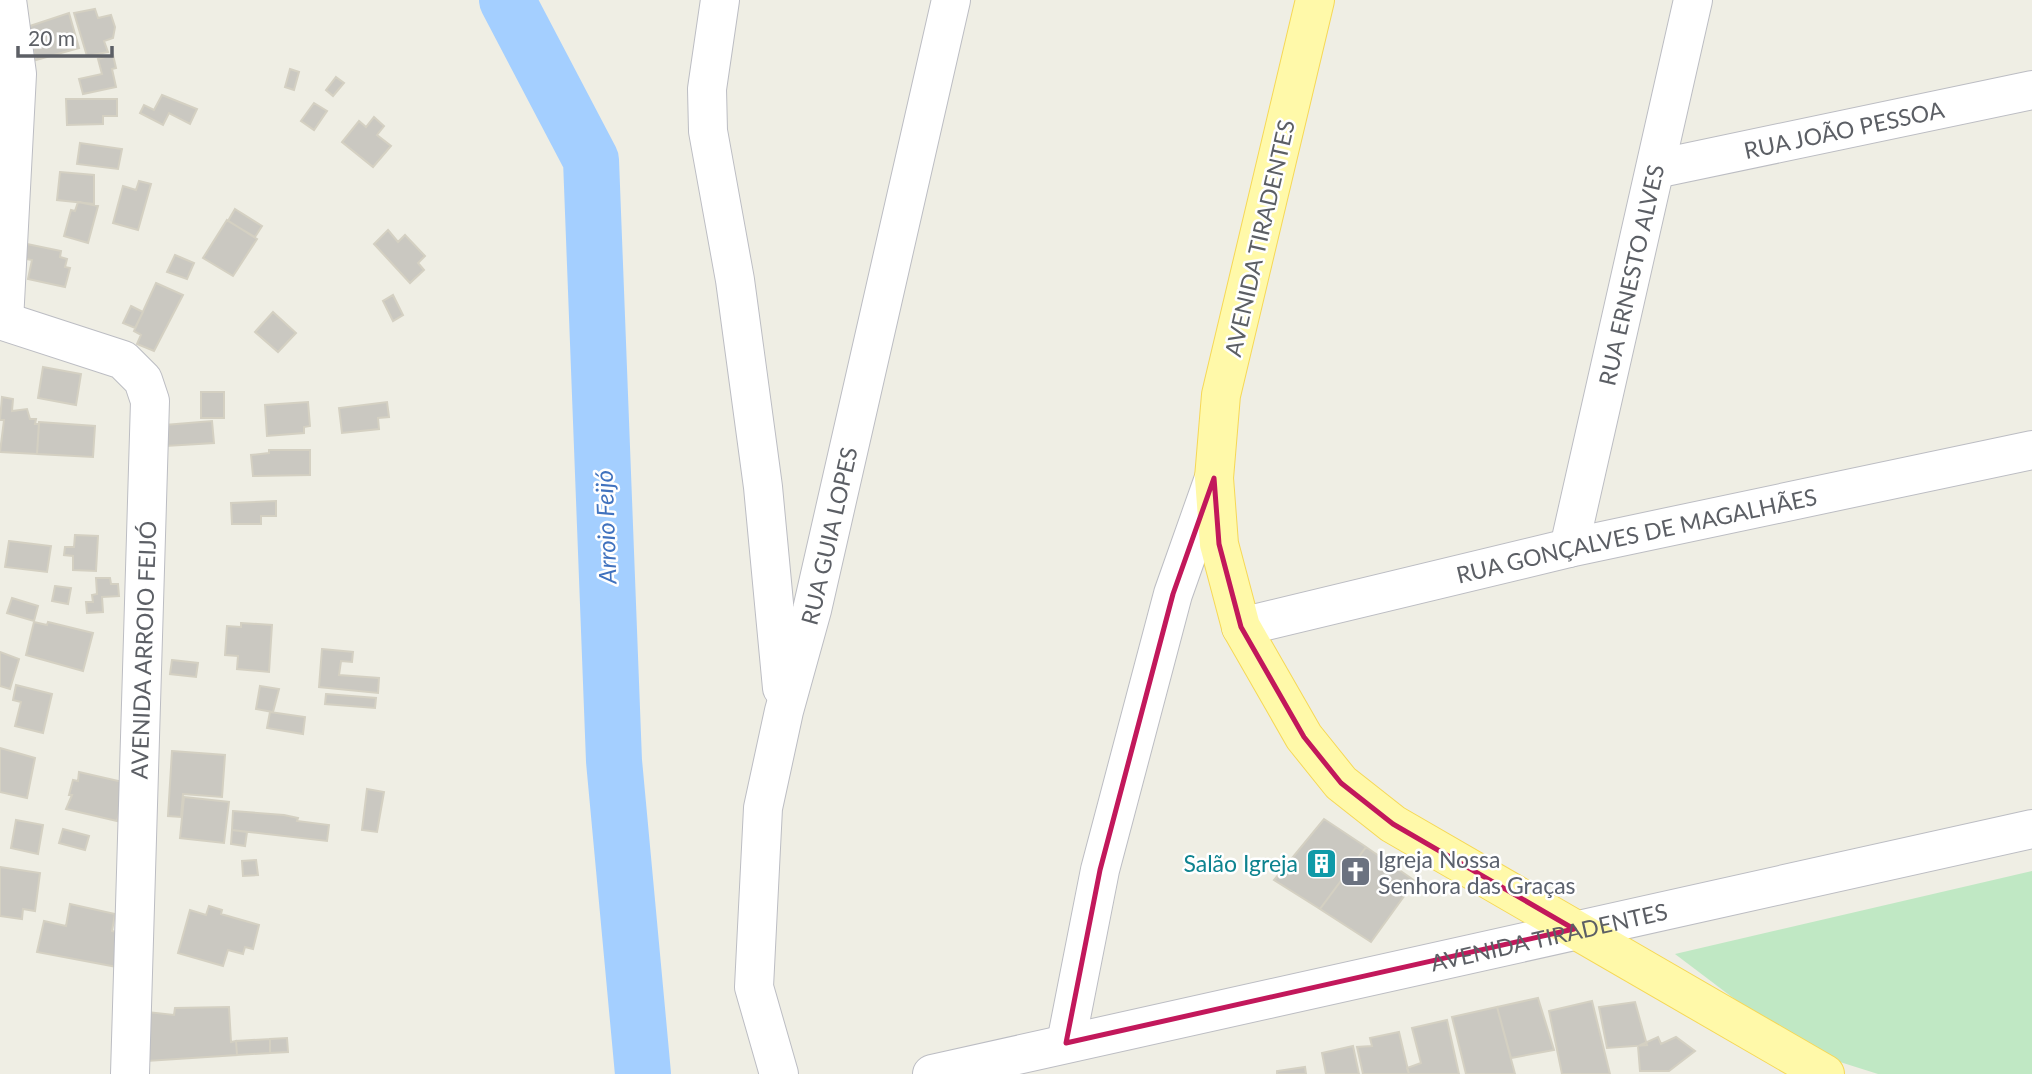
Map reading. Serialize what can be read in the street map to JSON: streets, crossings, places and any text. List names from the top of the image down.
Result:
{
  "streets": {
    "main road": ["AVENIDA TIRADENTES"],
    "street": [
      "RUA JOÃO PESSOA",
      "RUA ERNESTO ALVES",
      "RUA GUIA LOPES",
      "RUA GONÇALVES DE MAGALHÃES",
      "AVENIDA ARROIO FEIJÓ"
    ]
  },
  "crossings": [
    ["RUA JOÃO PESSOA", "RUA ERNESTO ALVES"],
    ["AVENIDA TIRADENTES", "RUA GONÇALVES DE MAGALHÃES"],
    ["RUA ERNESTO ALVES", "RUA GONÇALVES DE MAGALHÃES"]
  ],
  "water": ["Arroio Feijó"],
  "places": {
    "building": ["Salão Igreja"],
    "church": ["Igreja Nossa Senhora das Graças"]
  },
  "scale_bar": "20 m"
}
